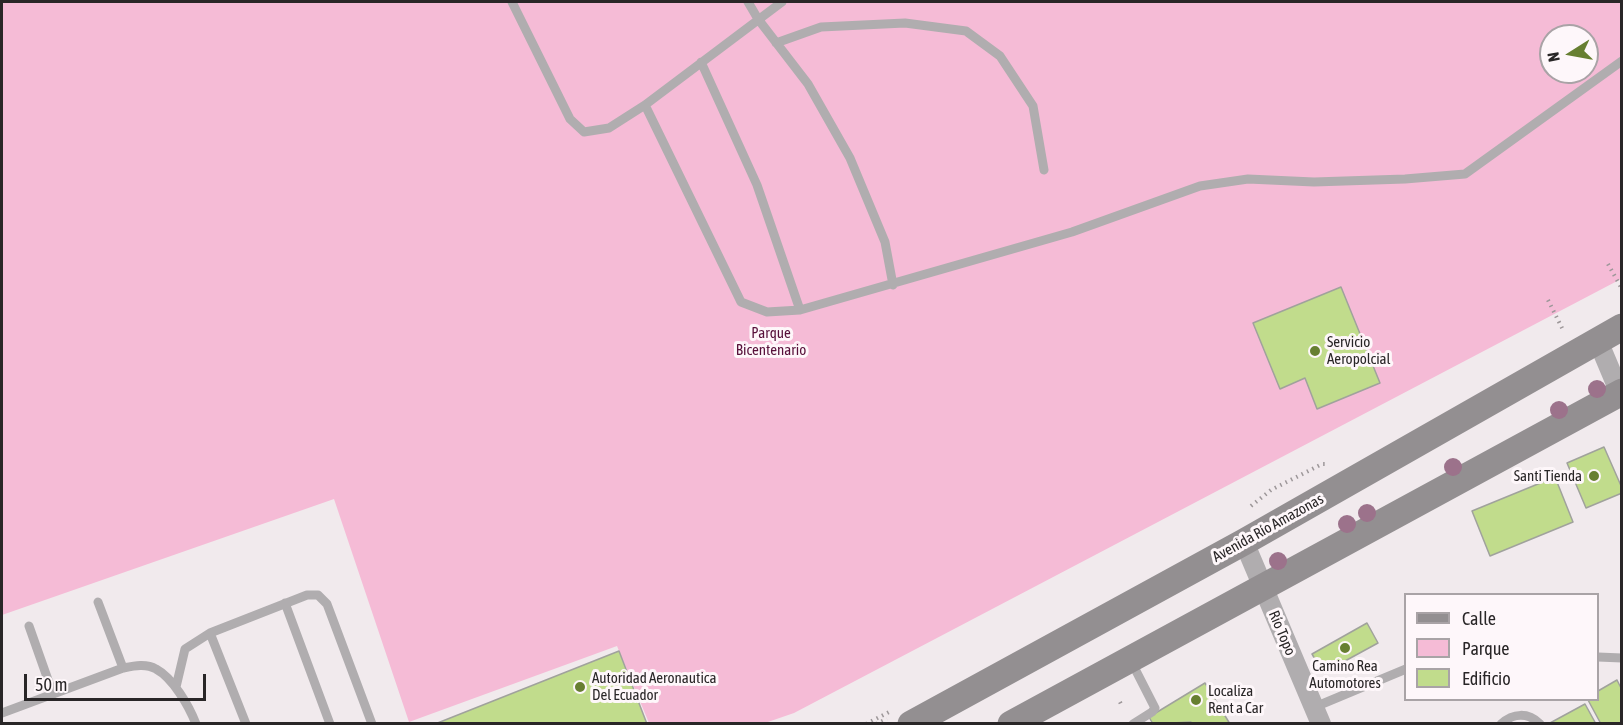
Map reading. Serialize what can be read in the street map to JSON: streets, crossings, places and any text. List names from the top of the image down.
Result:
{
  "streets": {
    "main road": ["Avenida Río Amazonas"],
    "street": ["Río Topo"]
  },
  "crossings": [
    ["Avenida Río Amazonas", "Río Topo"]
  ],
  "parks": ["Parque Bicentenario"],
  "places": [
    "Servicio Aeropolcial",
    "Santi Tienda",
    "Camino Rea Automotores",
    "Autoridad Aeronautica Del Ecuador",
    "Localiza Rent a Car"
  ],
  "legend": ["Calle", "Parque", "Edificio"],
  "scale_bar": "50 m",
  "north": "left"
}
